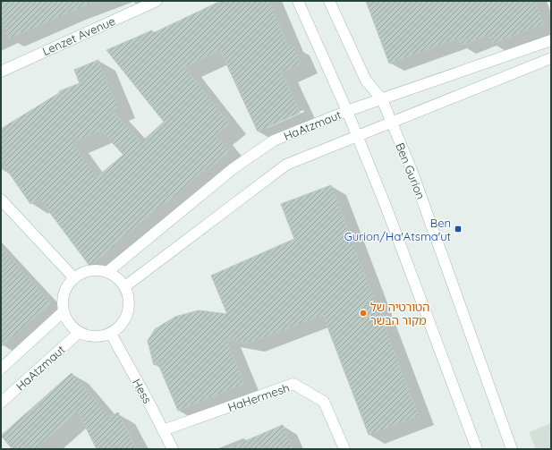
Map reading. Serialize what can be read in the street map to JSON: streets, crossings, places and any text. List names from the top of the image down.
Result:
{
  "streets": {
    "street": [
      "Lenzet Avenue",
      "HaAtzmaut",
      "Ben Gurion",
      "Hess",
      "HaHermesh"
    ]
  },
  "crossings": [
    ["HaAtzmaut", "Ben Gurion"],
    ["HaAtzmaut", "Hess"],
    ["Hess", "HaHermesh"]
  ],
  "places": {
    "transit": ["Ben Gurion/Ha'Atsma'ut"],
    "other": ["הטורטיה של מקור הבשר"]
  }
}
